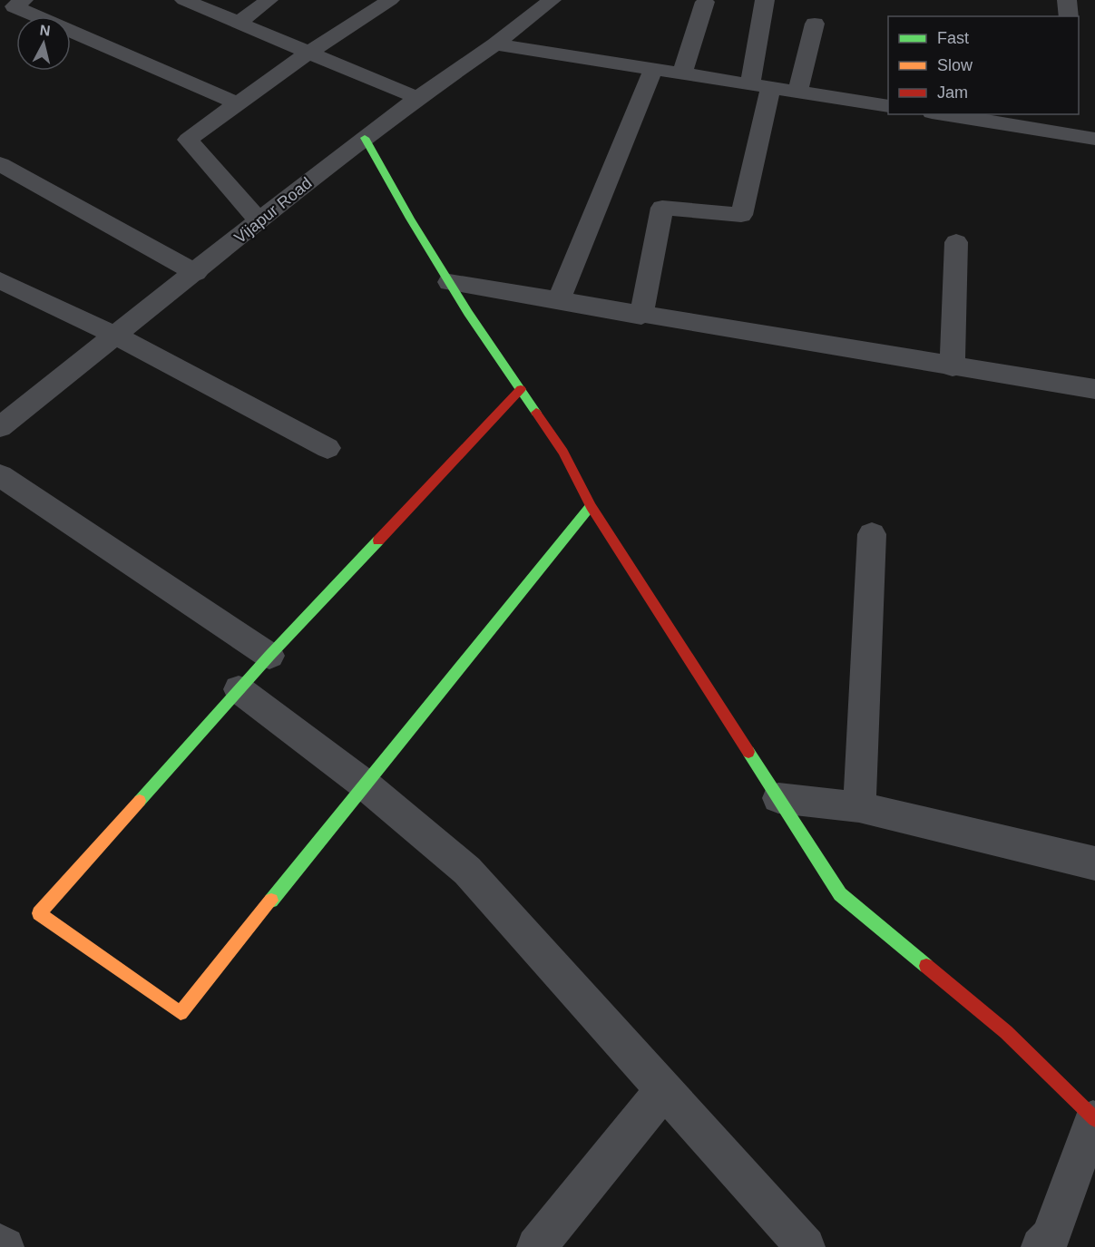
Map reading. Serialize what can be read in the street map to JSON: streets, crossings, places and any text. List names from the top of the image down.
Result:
{
  "streets": {
    "street": ["Vijapur Road"]
  },
  "legend": ["Fast", "Slow", "Jam"],
  "north": "top"
}
